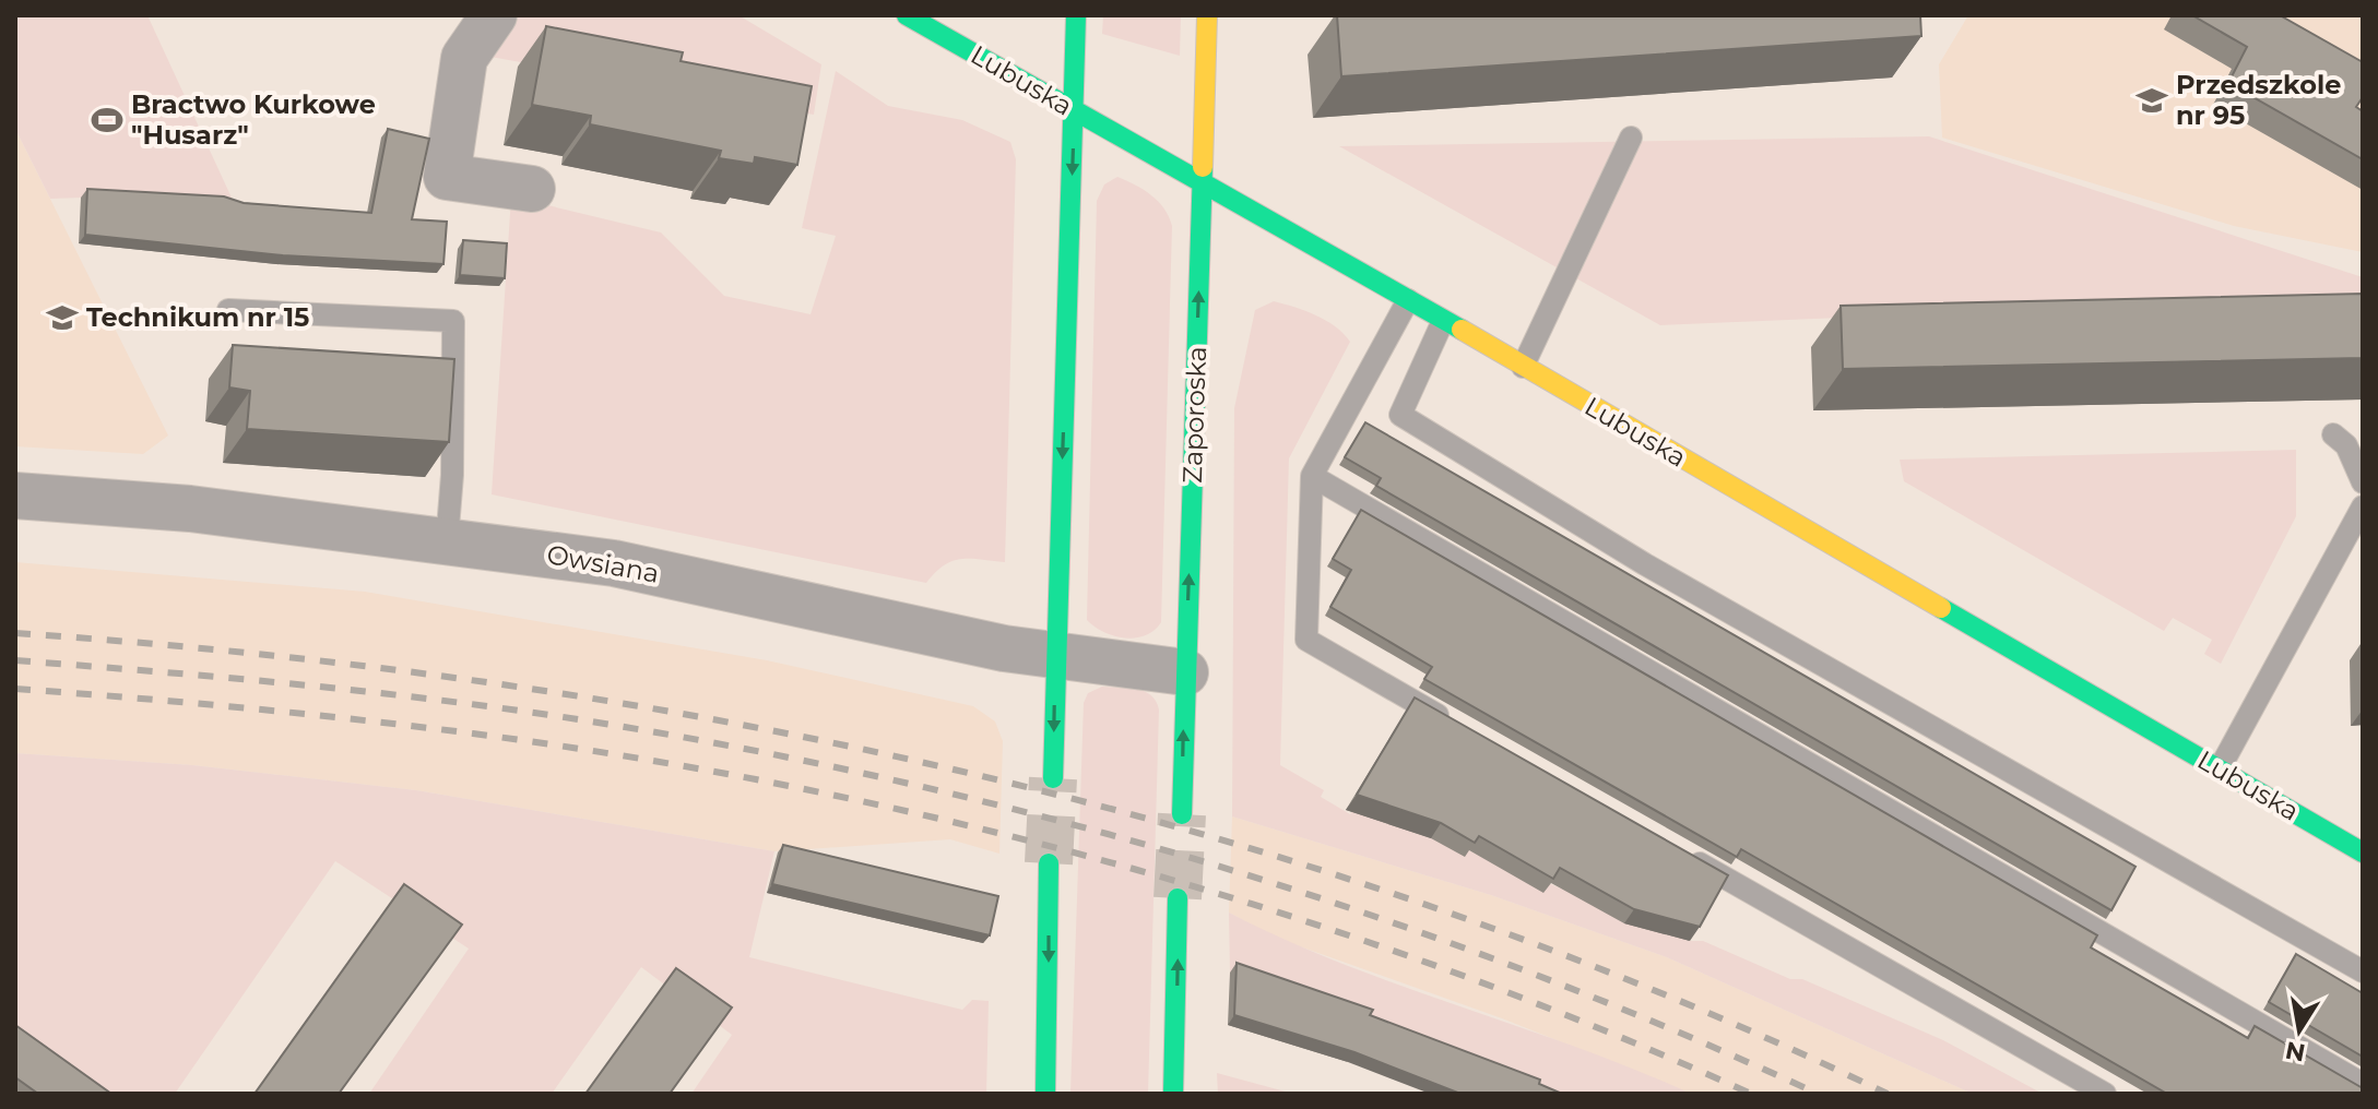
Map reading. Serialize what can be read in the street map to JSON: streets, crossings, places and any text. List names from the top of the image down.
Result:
{
  "streets": {
    "main road": ["Lubuska", "Zaporoska"],
    "street": ["Owsiana"]
  },
  "crossings": [
    ["Lubuska", "Zaporoska"],
    ["Zaporoska", "Owsiana"]
  ],
  "places": {
    "school or university": ["Przedszkole nr 95", "Technikum nr 15"],
    "sports": ["Bractwo Kurkowe \"Husarz\""]
  },
  "north": "bottom"
}
